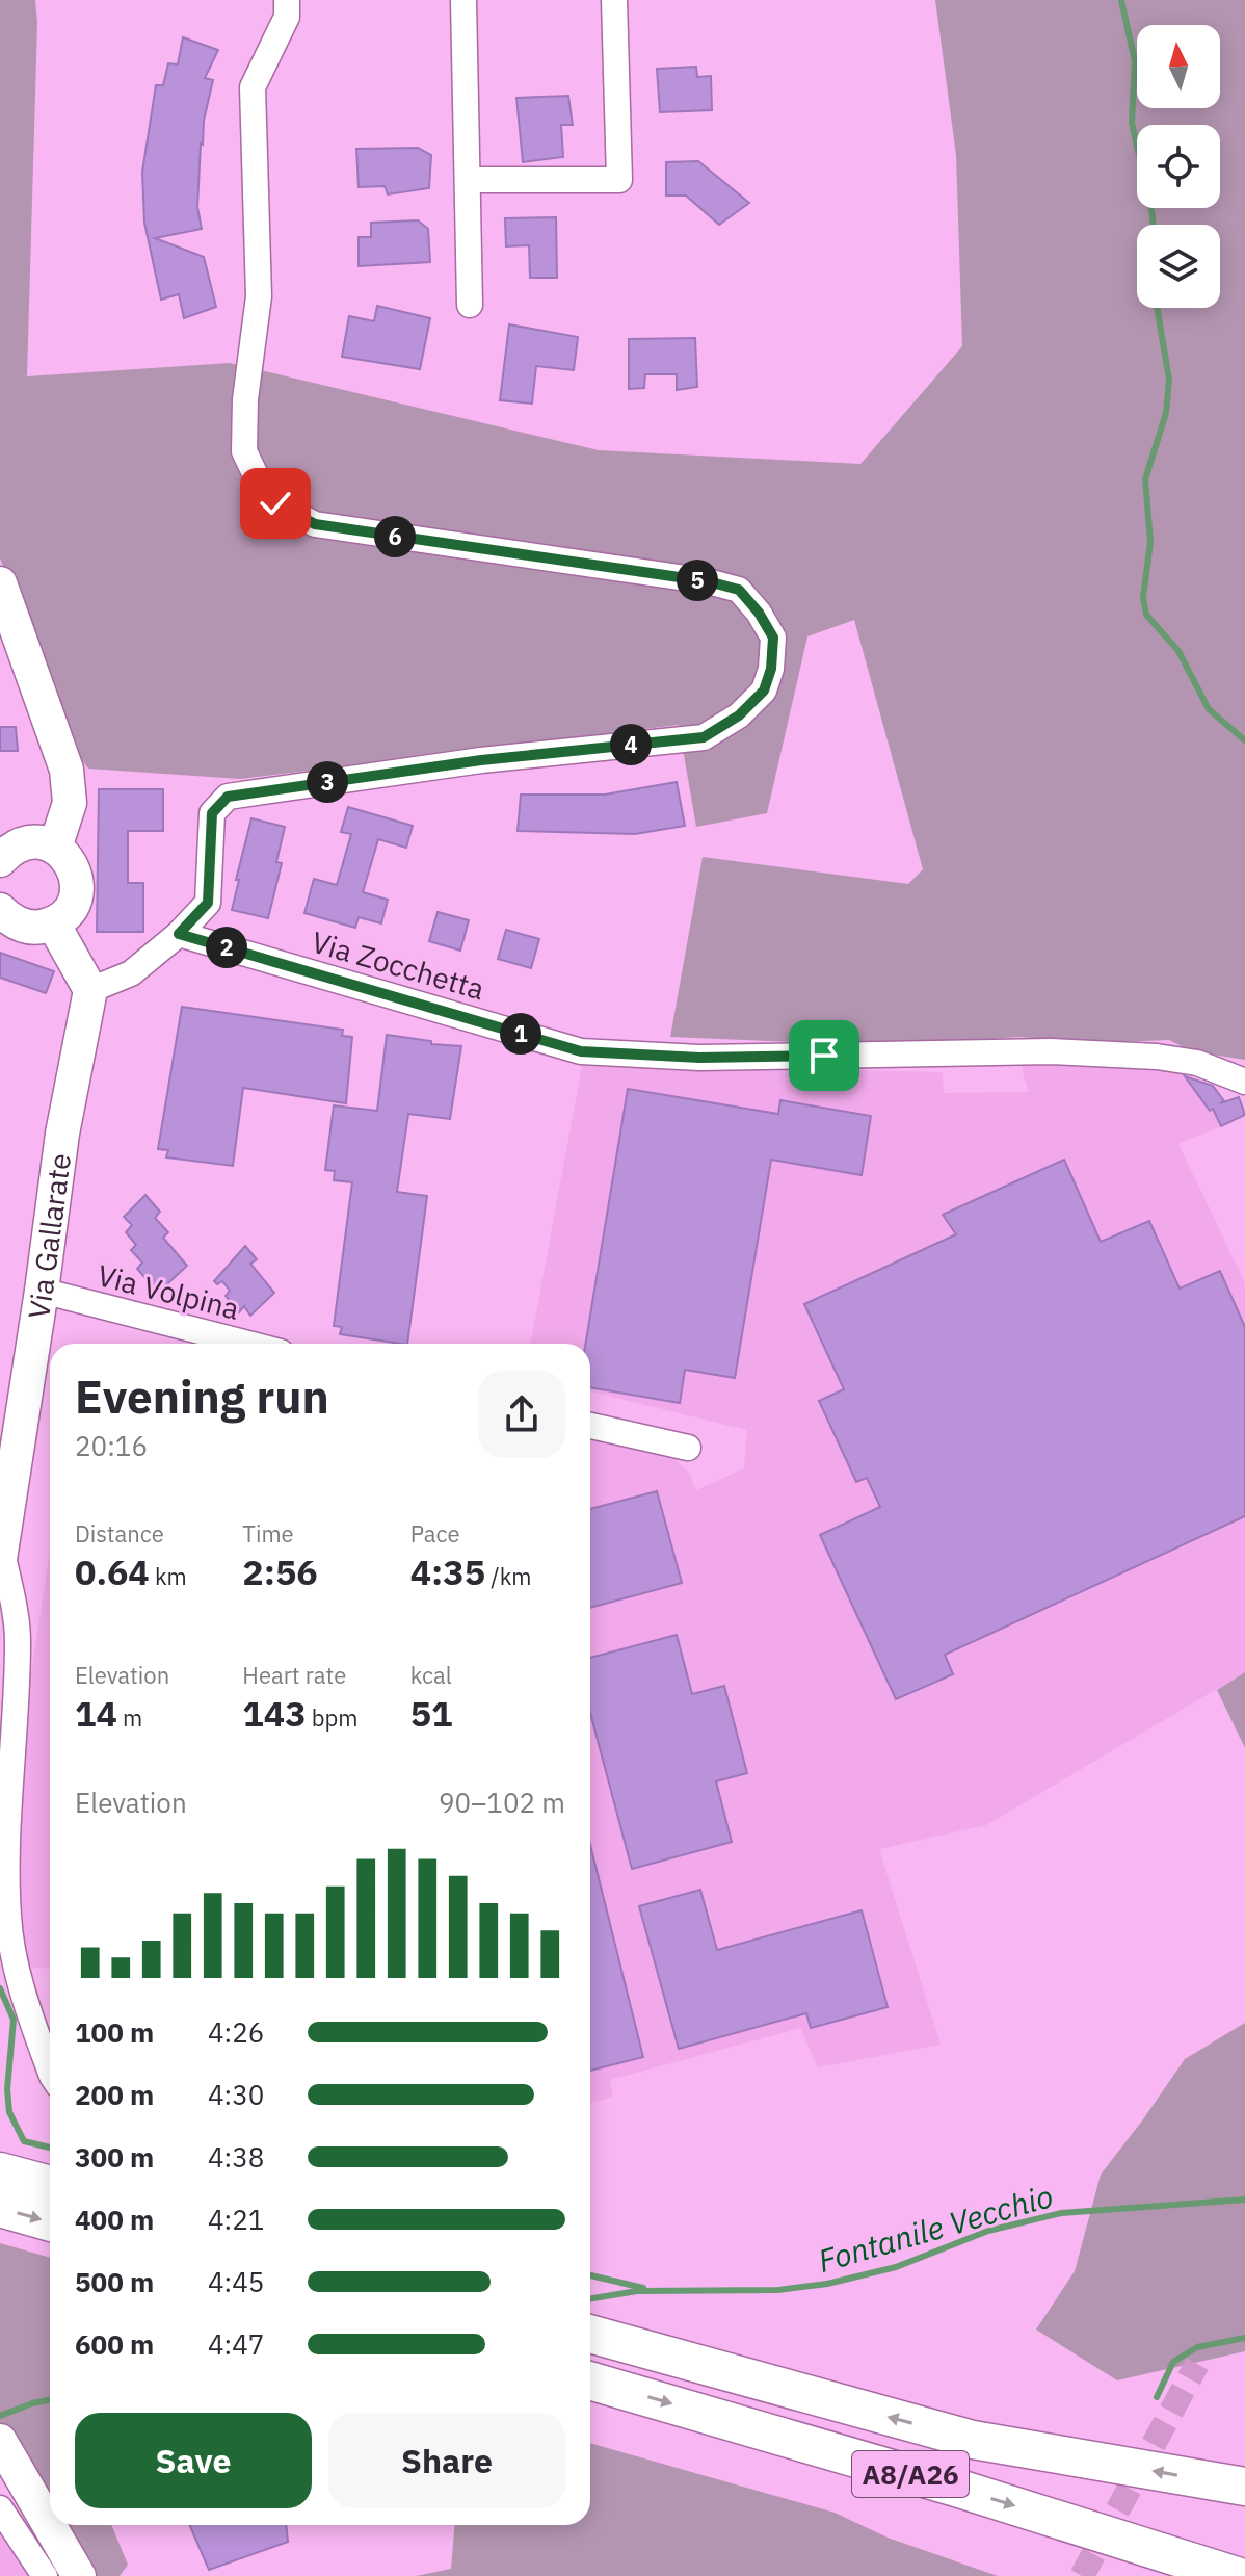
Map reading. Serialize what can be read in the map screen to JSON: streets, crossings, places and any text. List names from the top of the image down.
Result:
{
  "streets": {
    "highway": ["A8/A26"],
    "main road": ["Via Gallarate"],
    "street": ["Via Zocchetta", "Via Volpina"]
  },
  "crossings": [
    ["Via Gallarate", "Via Volpina"]
  ],
  "water": ["Fontanile Vecchio"],
  "north": "top",
  "page": {
    "pins": [
      "6",
      "5",
      "4",
      "3",
      "2",
      "1"
    ],
    "heading": ["Evening run", "20:16"],
    "stats": [
      ["Distance", "0.64 km"],
      ["Time", "2:56"],
      ["Pace", "4:35 /km"],
      ["Elevation", "14 m"],
      ["Heart rate", "143 bpm"],
      ["kcal", "51"]
    ],
    "chart": ["Elevation", "90–102 m"],
    "list": [
      {
        "name": "100 m",
        "note": "4:26"
      },
      {
        "name": "200 m",
        "note": "4:30"
      },
      {
        "name": "300 m",
        "note": "4:38"
      },
      {
        "name": "400 m",
        "note": "4:21"
      },
      {
        "name": "500 m",
        "note": "4:45"
      },
      {
        "name": "600 m",
        "note": "4:47"
      }
    ],
    "buttons": ["Save", "Share"]
  }
}
